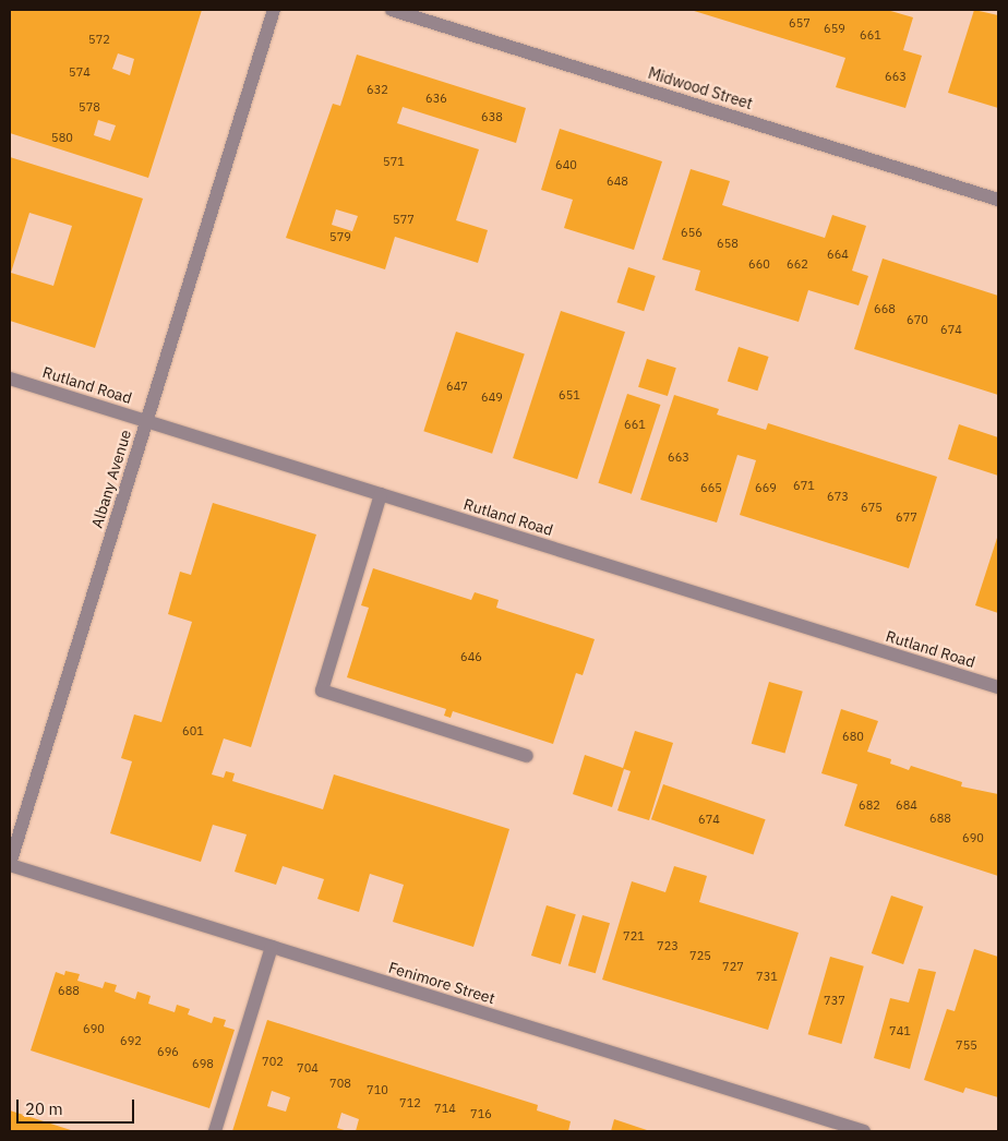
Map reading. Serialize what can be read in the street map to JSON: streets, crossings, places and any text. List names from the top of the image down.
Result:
{
  "streets": {
    "street": [
      "Midwood Street",
      "Rutland Road",
      "Albany Avenue",
      "Fenimore Street"
    ]
  },
  "crossings": [
    ["Rutland Road", "Albany Avenue"],
    ["Albany Avenue", "Fenimore Street"]
  ],
  "house_numbers": [
    "657",
    "659",
    "661",
    "572",
    "574",
    "663",
    "632",
    "636",
    "578",
    "638",
    "580",
    "571",
    "640",
    "648",
    "577",
    "656",
    "579",
    "658",
    "664",
    "660",
    "662",
    "668",
    "670",
    "674",
    "647",
    "651",
    "649",
    "661",
    "663",
    "671",
    "665",
    "669",
    "673",
    "675",
    "677",
    "646",
    "601",
    "680",
    "682",
    "684",
    "688",
    "674",
    "690",
    "721",
    "723",
    "725",
    "727",
    "731",
    "688",
    "737",
    "690",
    "741",
    "692",
    "755",
    "696",
    "702",
    "698",
    "704",
    "708",
    "710",
    "712",
    "714",
    "716"
  ],
  "scale_bar": "20 m"
}
